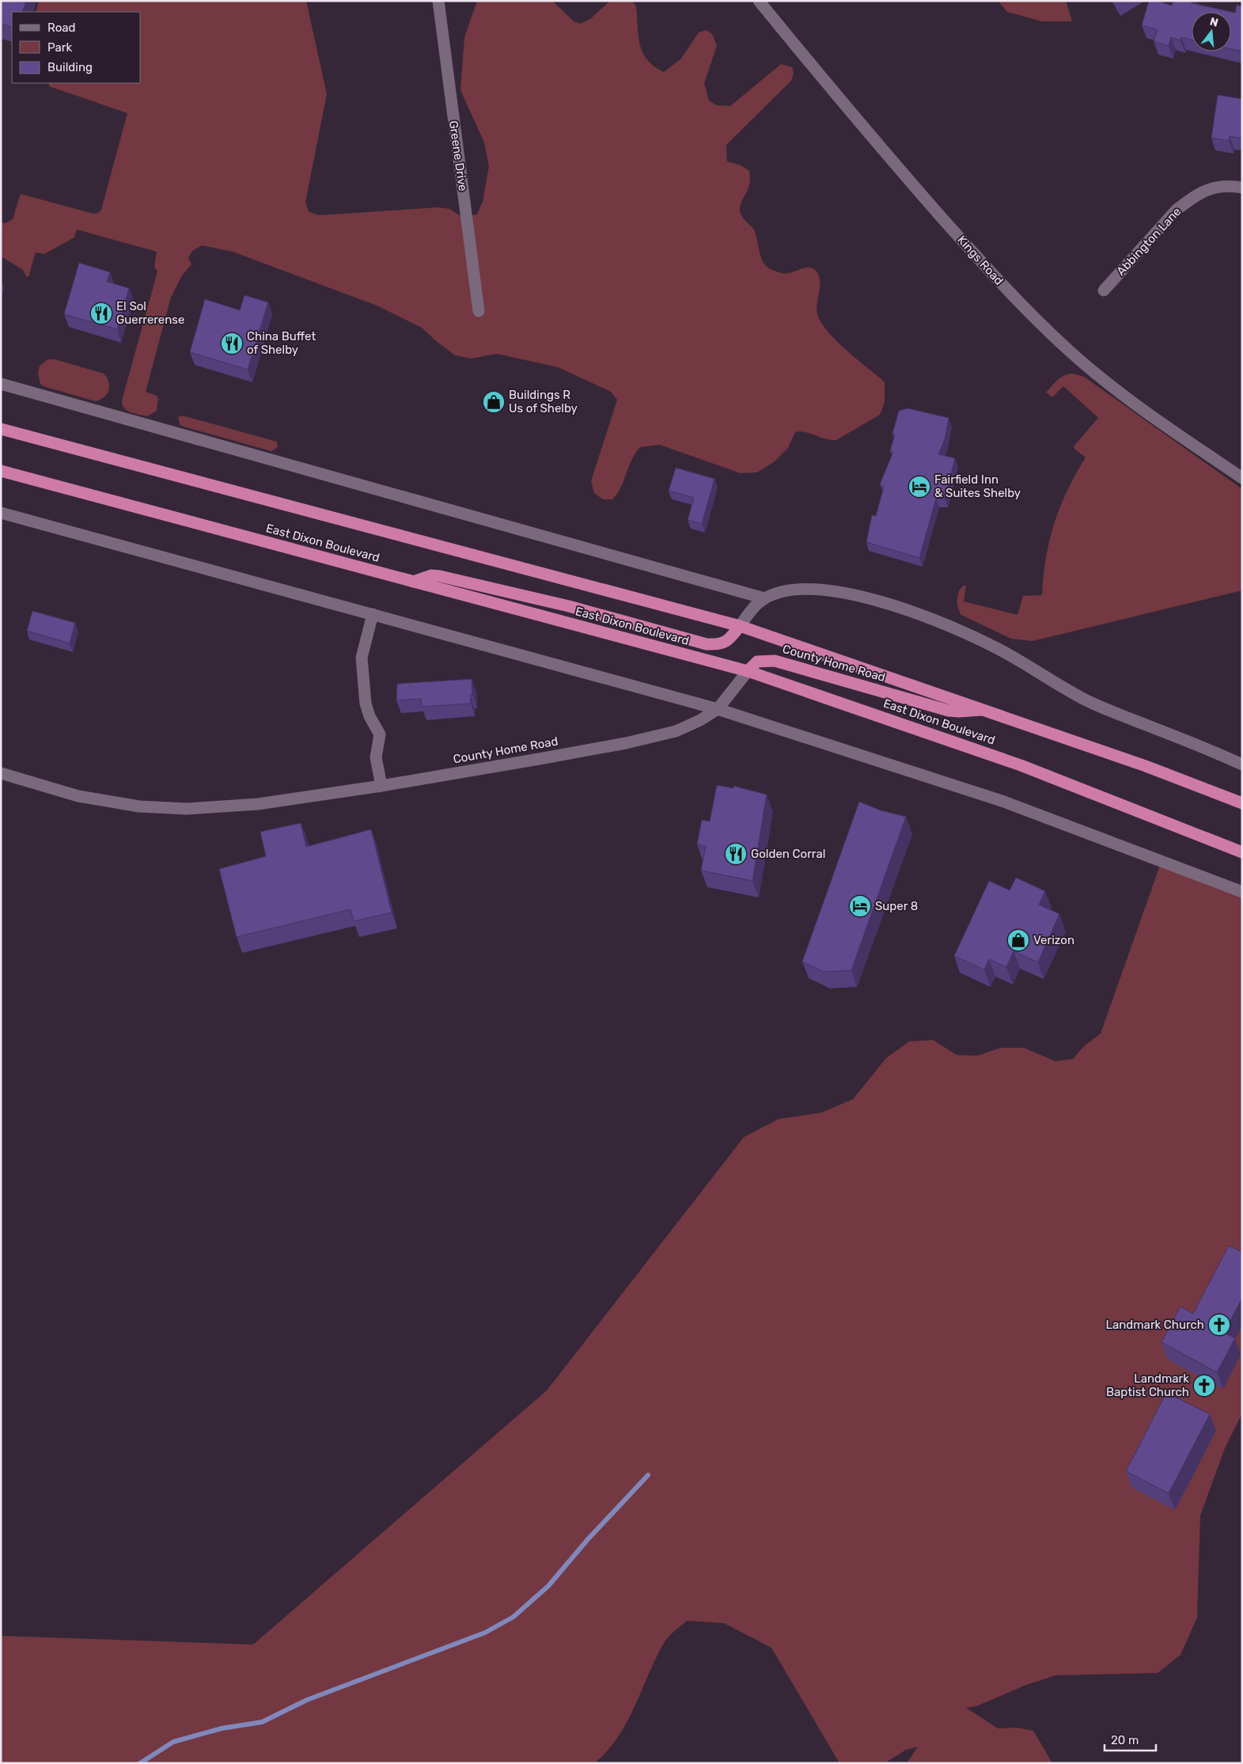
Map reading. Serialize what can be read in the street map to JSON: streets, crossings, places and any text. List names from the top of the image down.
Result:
{
  "streets": {
    "highway": ["East Dixon Boulevard", "County Home Road"],
    "street": ["Greene Drive", "Abbington Lane", "Kings Road"]
  },
  "crossings": [
    ["East Dixon Boulevard", "County Home Road"]
  ],
  "places": {
    "restaurant": ["El Sol Guerrerense", "China Buffet of Shelby", "Golden Corral"],
    "shop": ["Buildings R Us of Shelby", "Verizon"],
    "hotel": ["Fairfield Inn & Suites Shelby", "Super 8"],
    "church": ["Landmark Church", "Landmark Baptist Church"]
  },
  "legend": ["Road", "Park", "Building"],
  "scale_bar": "20 m",
  "north": "top"
}
